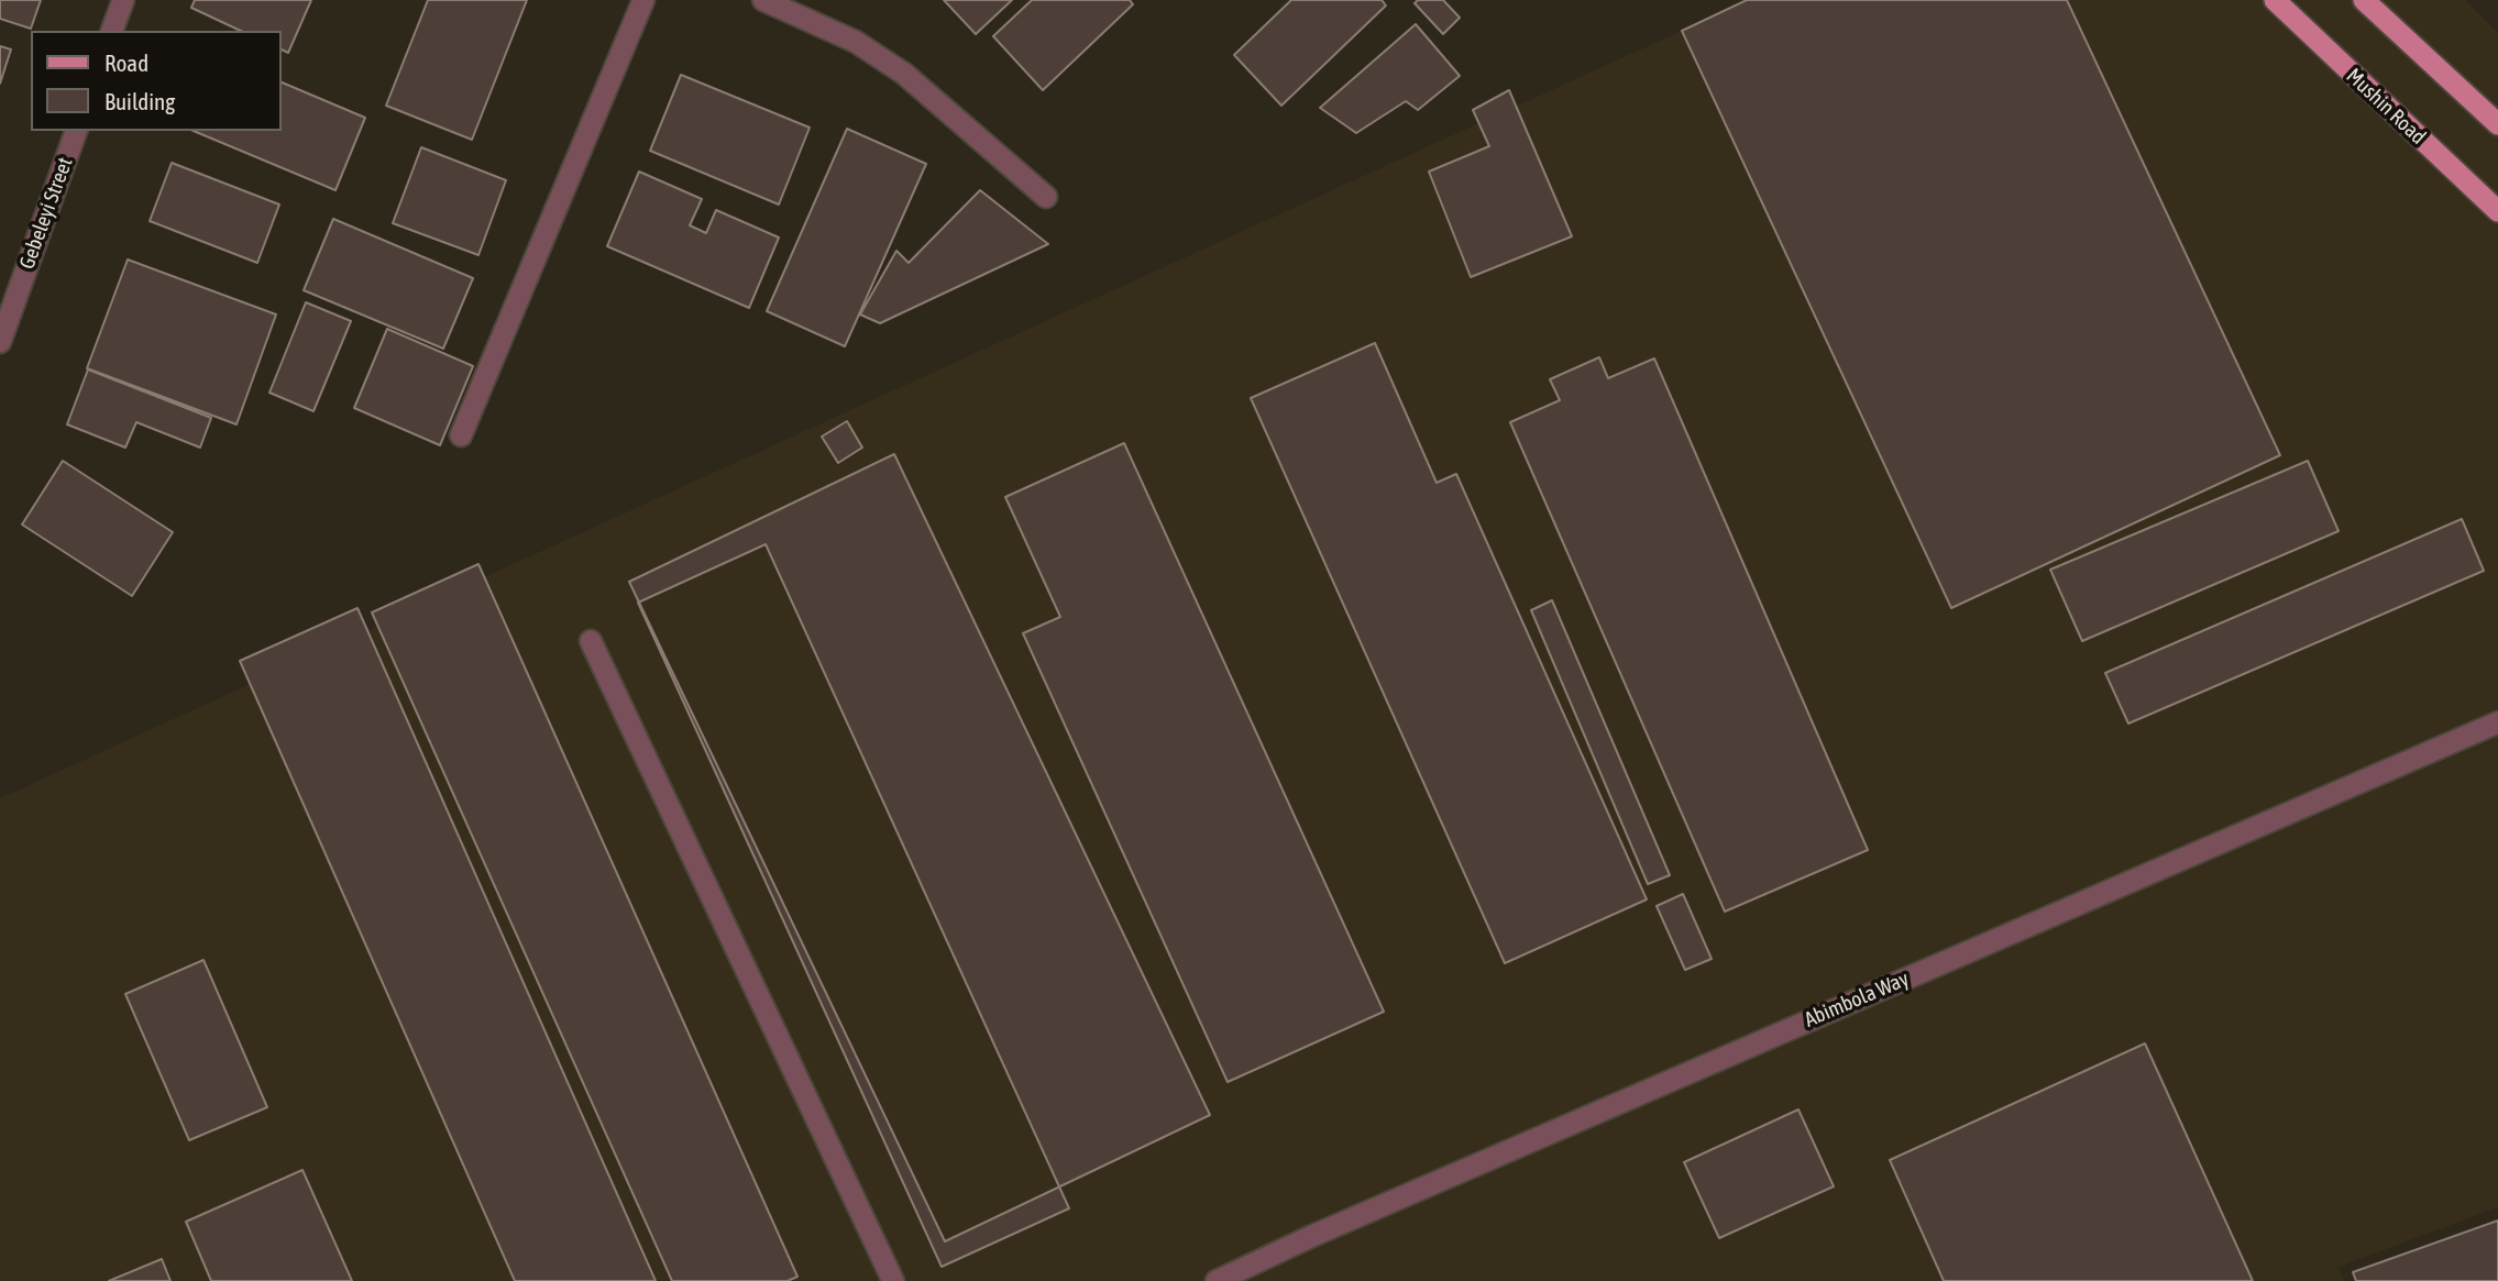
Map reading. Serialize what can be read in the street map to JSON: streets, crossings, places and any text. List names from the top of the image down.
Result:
{
  "streets": {
    "main road": ["Mushin Road"],
    "street": ["Gebeleyi Street", "Abimbola Way"]
  },
  "legend": ["Road", "Building"]
}
